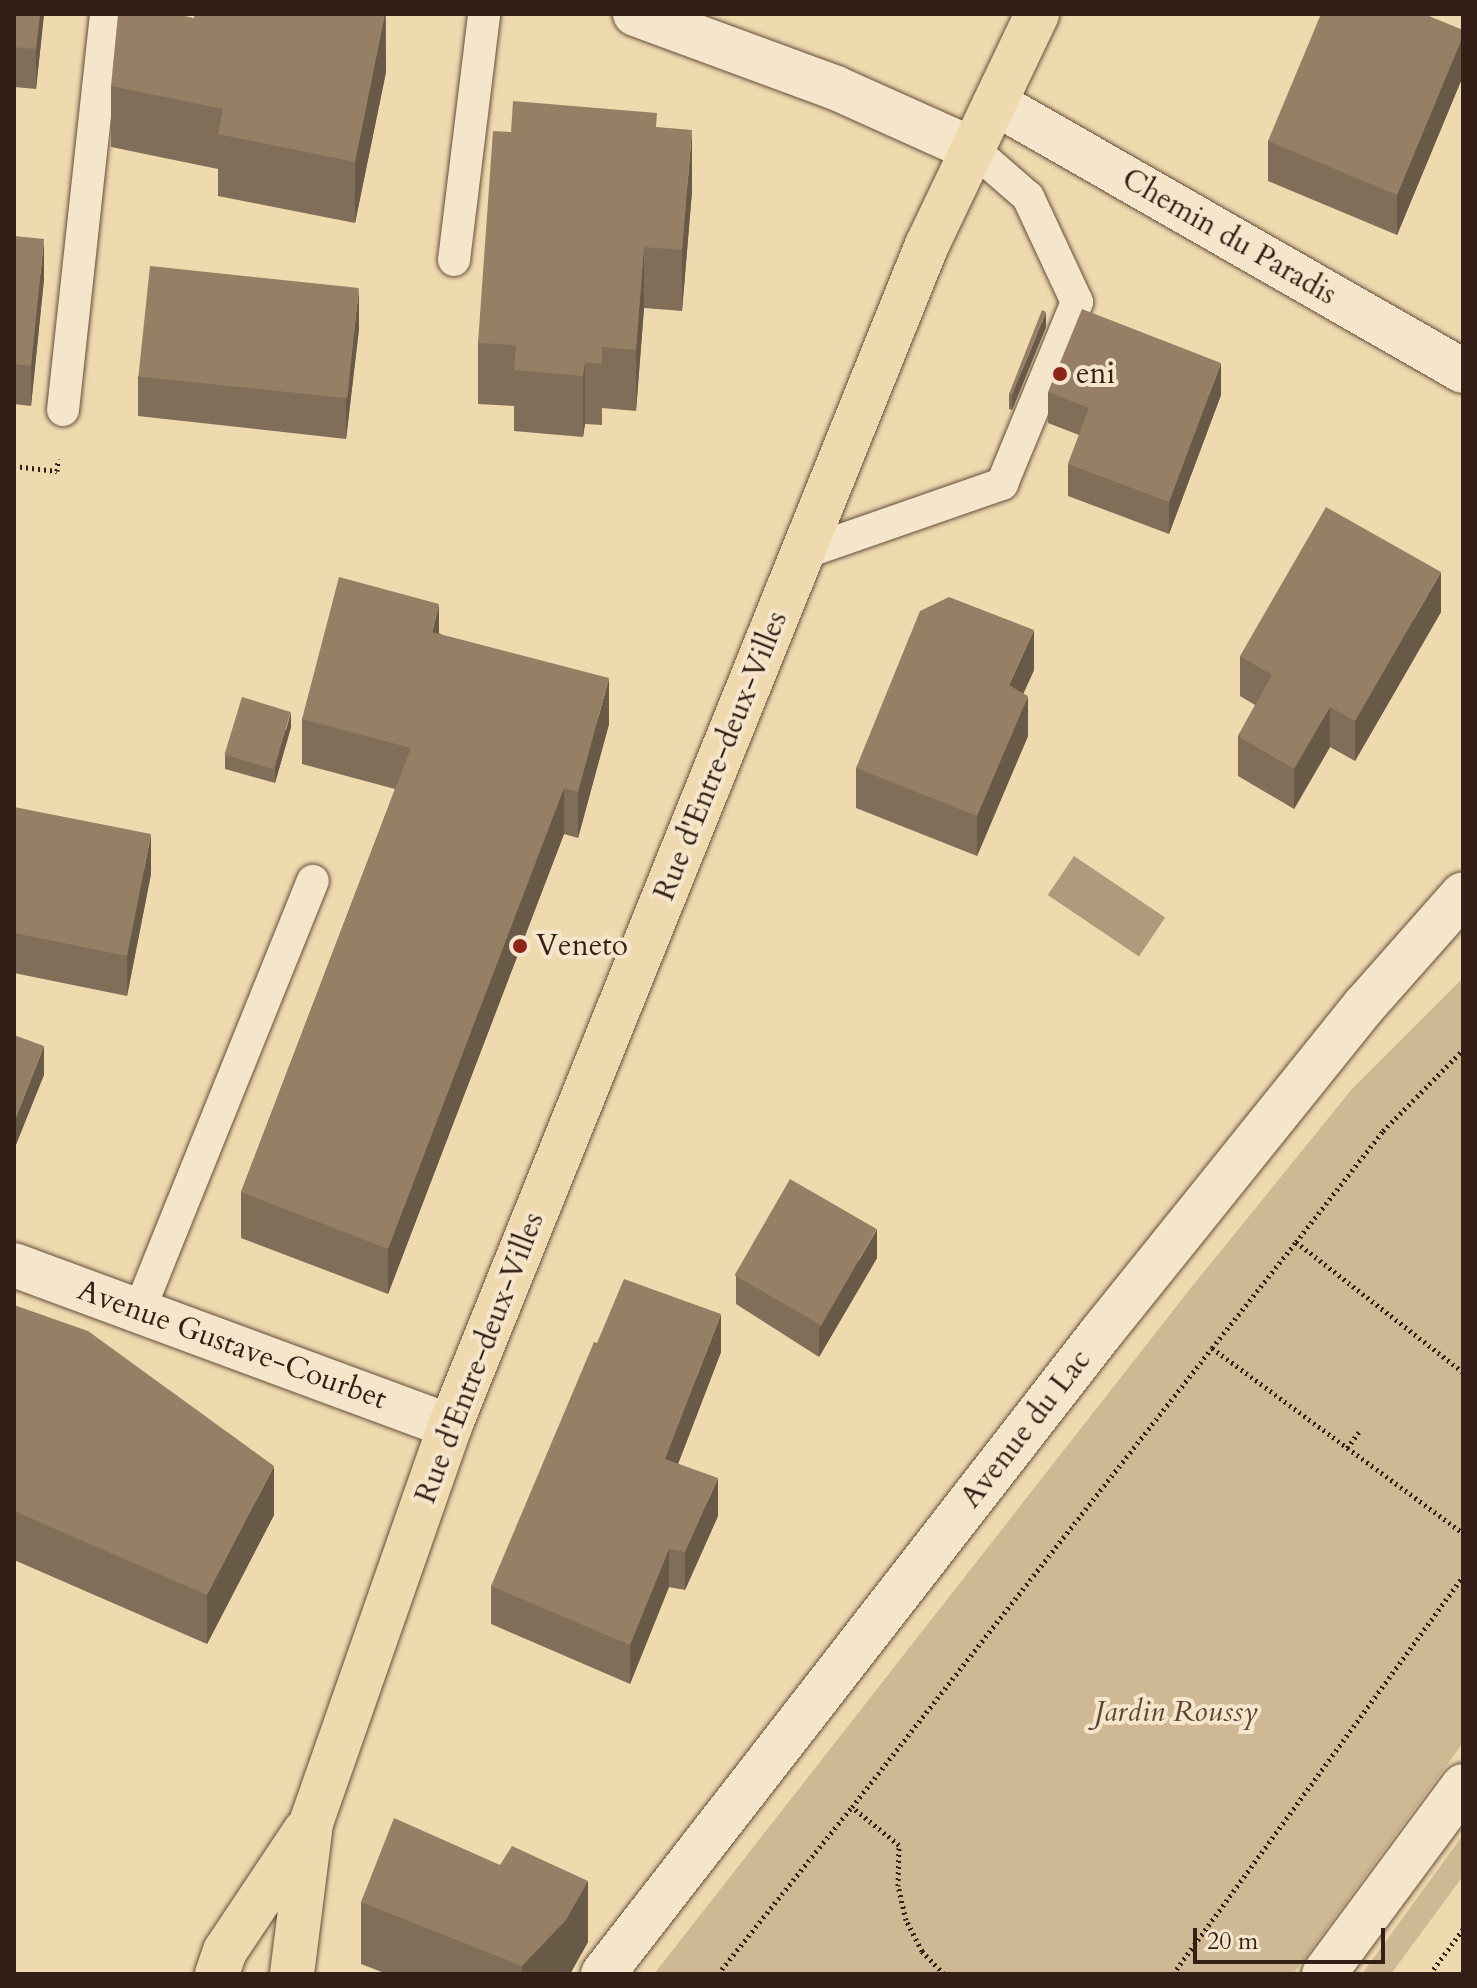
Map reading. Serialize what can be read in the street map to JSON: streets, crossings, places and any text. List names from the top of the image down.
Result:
{
  "streets": {
    "main road": ["Rue d'Entre-deux-Villes"],
    "street": ["Chemin du Paradis", "Avenue Gustave-Courbet", "Avenue du Lac"]
  },
  "crossings": [
    ["Chemin du Paradis", "Rue d'Entre-deux-Villes"],
    ["Rue d'Entre-deux-Villes", "Avenue Gustave-Courbet"]
  ],
  "parks": ["Jardin Roussy"],
  "places": ["eni", "Veneto"],
  "scale_bar": "20 m"
}
